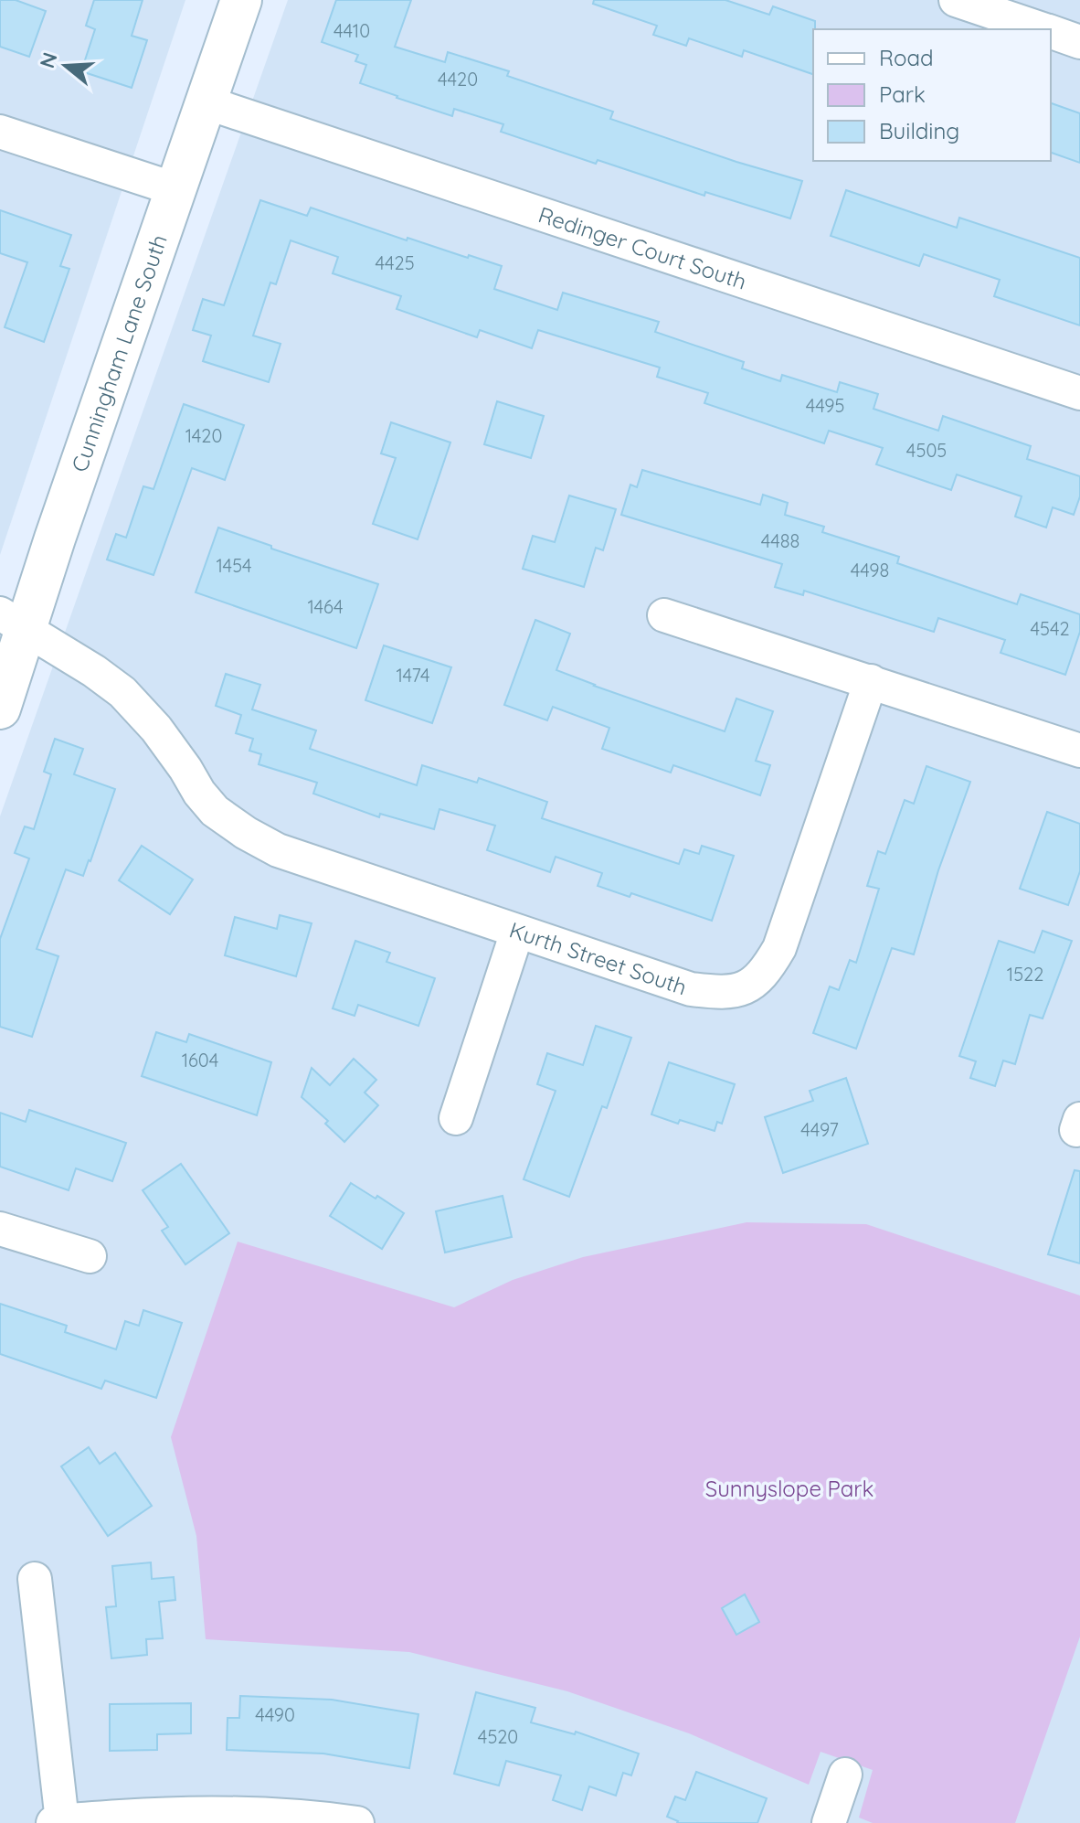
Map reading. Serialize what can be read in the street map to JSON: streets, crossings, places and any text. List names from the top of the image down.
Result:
{
  "streets": {
    "street": ["Redinger Court South", "Cunningham Lane South", "Kurth Street South"]
  },
  "crossings": [
    ["Redinger Court South", "Cunningham Lane South"],
    ["Cunningham Lane South", "Kurth Street South"]
  ],
  "parks": ["Sunnyslope Park"],
  "house_numbers": [
    "4410",
    "4420",
    "4425",
    "4495",
    "1420",
    "4505",
    "4488",
    "1454",
    "4498",
    "1464",
    "4542",
    "1474",
    "1522",
    "1604",
    "4497",
    "4490",
    "4520"
  ],
  "legend": ["Road", "Park", "Building"],
  "north": "left"
}
